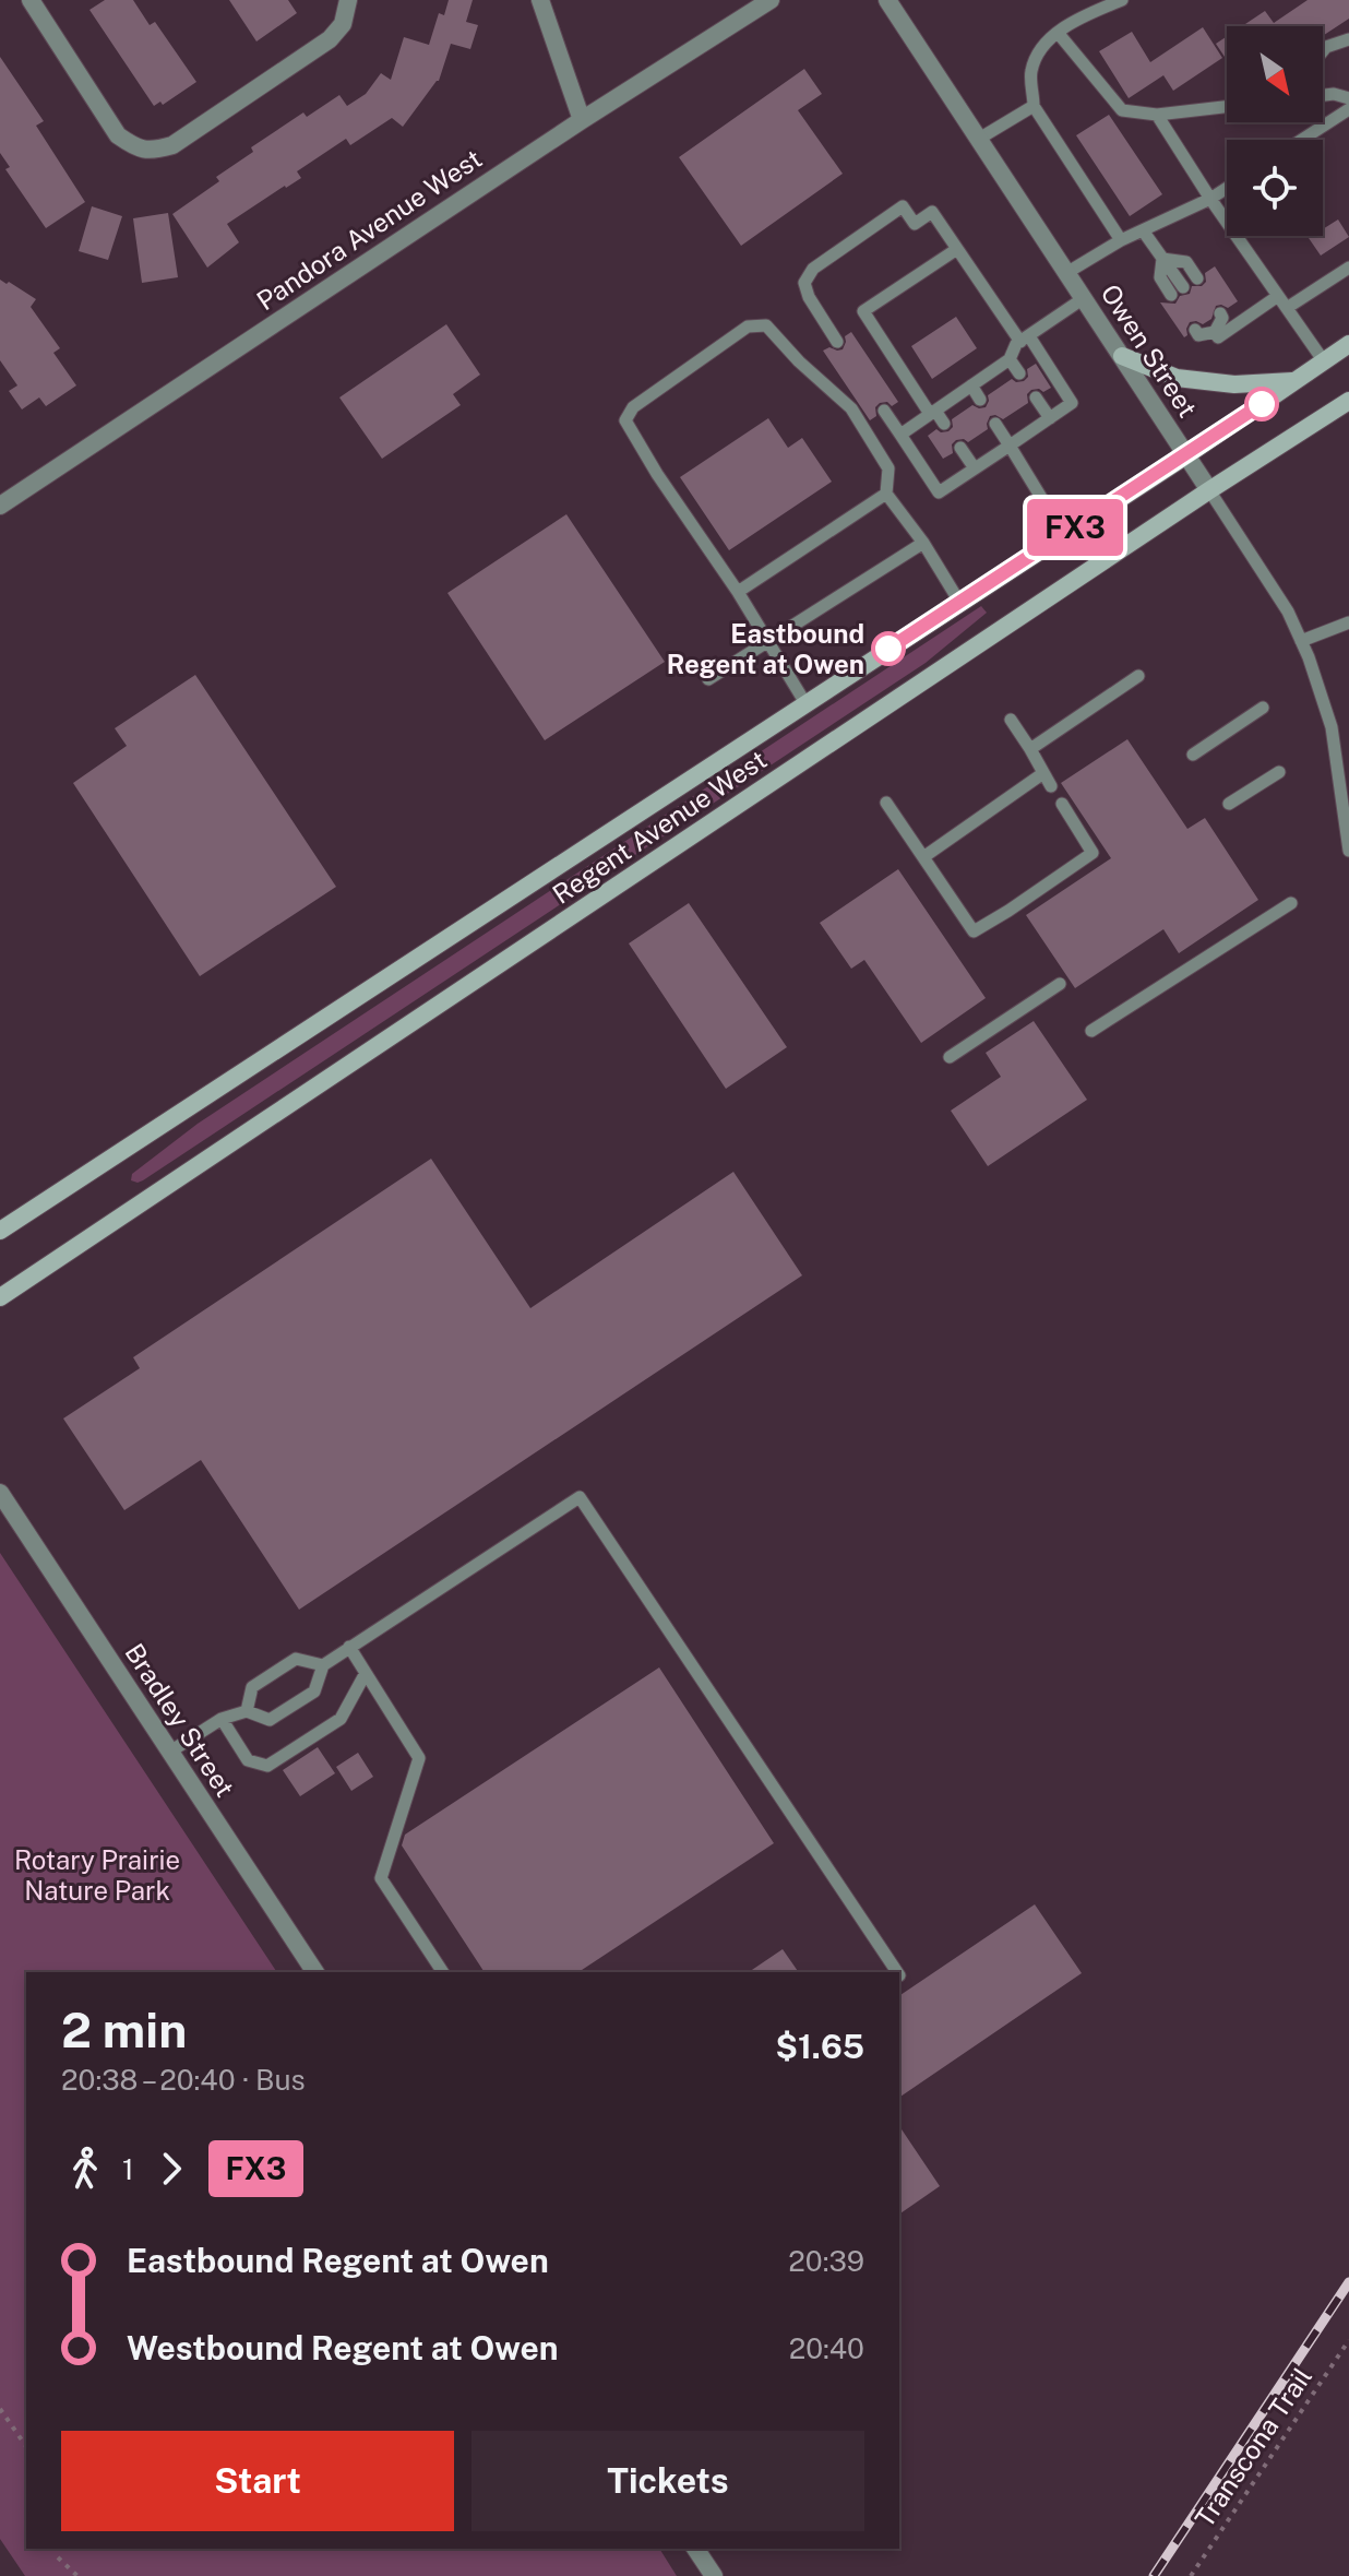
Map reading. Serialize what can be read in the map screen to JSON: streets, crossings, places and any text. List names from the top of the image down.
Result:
{
  "streets": {
    "main road": ["Regent Avenue West"],
    "street": ["Pandora Avenue West", "Owen Street", "Bradley Street"],
    "path": ["Transcona Trail"]
  },
  "crossings": [
    ["Owen Street", "Regent Avenue West"]
  ],
  "parks": ["Rotary Prairie Nature Park"],
  "places": ["Eastbound Regent at Owen"],
  "lines": ["bus line FX3"],
  "north": "bottom right",
  "page": {
    "on_map": "FX3",
    "heading": ["2 min", "20:38 – 20:40 · Bus", "$1.65"],
    "legs": ["1", "FX3"],
    "list": [
      {
        "name": "Eastbound Regent at Owen",
        "value": "20:39"
      },
      {
        "name": "Westbound Regent at Owen",
        "value": "20:40"
      }
    ],
    "buttons": ["Start", "Tickets"]
  }
}
